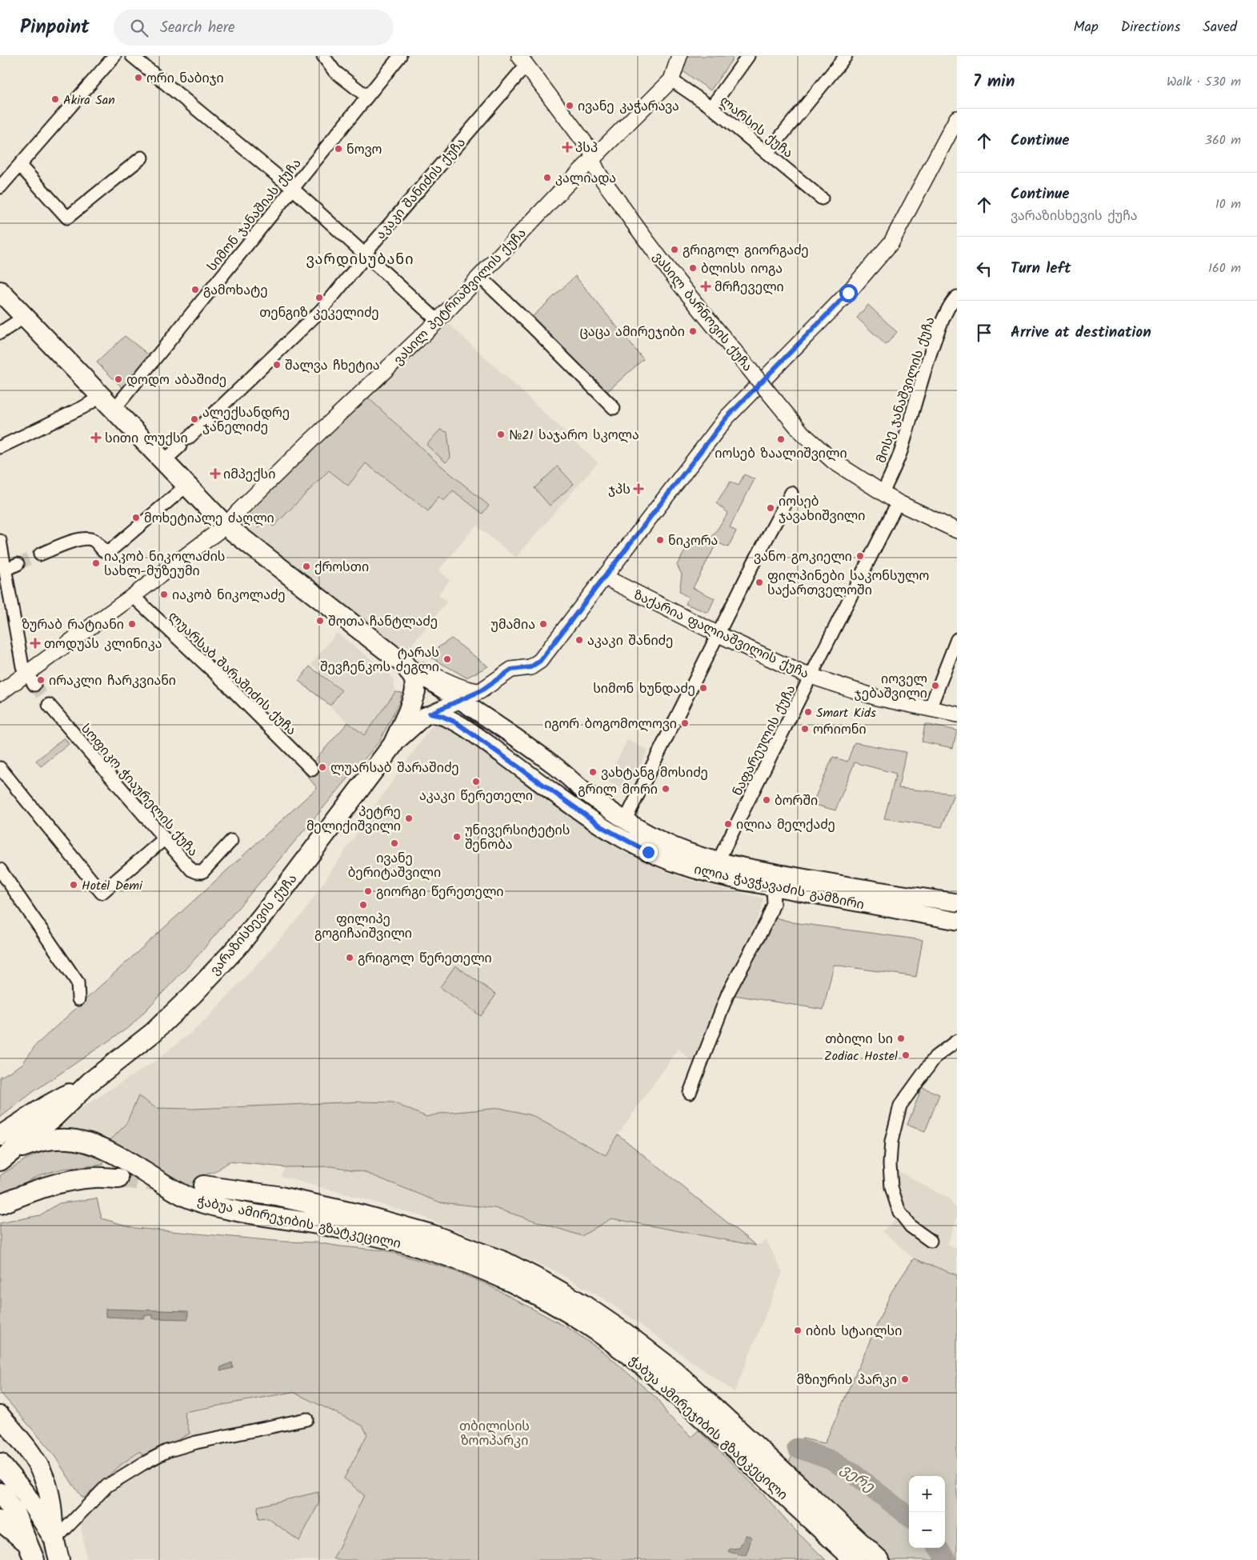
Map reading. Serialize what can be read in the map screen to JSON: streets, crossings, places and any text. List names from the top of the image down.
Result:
{
  "streets": {
    "main road": ["ილია ჭავჭავაძის გამზირი", "ვარაზისხევის ქუჩა", "ჭაბუა ამირეჯიბის გზატკეცილი"],
    "street": [
      "ლარსის ქუჩა",
      "აკაკი შანიძის ქუჩა",
      "სიმონ ჯანაშიას ქუჩა",
      "ვასილ პეტრიაშვილის ქუჩა",
      "ვასილ ბარნოვის ქუჩა",
      "მოსე ჯანაშვილის ქუჩა",
      "ზაქარია ფალიაშვილის ქუჩა",
      "ლუარსაბ შარაშიძის ქუჩა",
      "ნაფარეულის ქუჩა",
      "სოფიკო ჭიაურელის ქუჩა"
    ]
  },
  "crossings": [
    ["ლარსის ქუჩა", "ვასილ პეტრიაშვილის ქუჩა"],
    ["აკაკი შანიძის ქუჩა", "ვასილ ბარნოვის ქუჩა"],
    ["ვასილ პეტრიაშვილის ქუჩა", "ვასილ ბარნოვის ქუჩა"],
    ["ვასილ პეტრიაშვილის ქუჩა", "ლუარსაბ შარაშიძის ქუჩა"],
    ["ვასილ ბარნოვის ქუჩა", "მოსე ჯანაშვილის ქუჩა"],
    ["ვასილ ბარნოვის ქუჩა", "ნაფარეულის ქუჩა"],
    ["ზაქარია ფალიაშვილის ქუჩა", "ნაფარეულის ქუჩა"],
    ["ზაქარია ფალიაშვილის ქუჩა", "ვარაზისხევის ქუჩა"],
    ["ნაფარეულის ქუჩა", "ილია ჭავჭავაძის გამზირი"],
    ["ილია ჭავჭავაძის გამზირი", "ვარაზისხევის ქუჩა"],
    ["ვარაზისხევის ქუჩა", "ჭაბუა ამირეჯიბის გზატკეცილი"]
  ],
  "districts": ["ვარდისუბანი"],
  "water": ["ვერე"],
  "parks": ["თბილისის ზოოპარკი"],
  "places": {
    "other": [
      "ორი ნაბიჯი",
      "Akira San",
      "ივანე კაჭარავა",
      "ნოვო",
      "კალიადა",
      "გრიგოლ გიორგაძე",
      "ბლისს იოგა",
      "გამოხატე",
      "თენგიზ კეკელიძე",
      "ცაცა ამირეჯიბი",
      "შალვა ჩხეტია",
      "დოდო აბაშიძე",
      "ალექსანდრე ჯანელიძე",
      "№21 საჯარო სკოლა",
      "იოსებ ზაალიშვილი",
      "იოსებ ჯავახიშვილი",
      "მოხეტიალე ძაღლი",
      "ნიკორა",
      "ვანო გოკიელი",
      "იაკობ ნიკოლაძის სახლ-მუზეუმი",
      "ქროსთი",
      "ფილპინები საკონსულო საქართველოში",
      "იაკობ ნიკოლაძე",
      "შოთა ჩანტლაძე",
      "ზურაბ რატიანი",
      "უმამია",
      "აკაკი შანიძე",
      "ტარას შევჩენკოს ძეგლი",
      "ირაკლი ჩარკვიანი",
      "იოველ ჯებაშვილი",
      "სიმონ ხუნდაძე",
      "Smart Kids",
      "იგორ ბოგომოლოვი",
      "ორიონი",
      "ლუარსაბ შარაშიძე",
      "ვახტანგ მოსიძე",
      "აკაკი წერეთელი",
      "გრილ მორი",
      "ბორში",
      "პეტრე მელიქიშვილი",
      "ილია მელქაძე",
      "უნივერსიტეტის შენობა",
      "ივანე ბერიტაშვილი",
      "Hotel Demi",
      "გიორგი წერეთელი",
      "ფილიპე გოგიჩაიშვილი",
      "გრიგოლ წერეთელი",
      "თბილი სი",
      "Zodiac Hostel",
      "იბის სტაილსი",
      "მზიურის პარკი"
    ],
    "health": [
      "პსპ",
      "მრჩეველი",
      "სითი ლუქსი",
      "იმპექსი",
      "ჯპს",
      "თოდუას კლინიკა"
    ]
  },
  "page": {
    "header": "Pinpoint",
    "search": "Search here",
    "nav": ["Map", "Directions", "Saved"],
    "heading": ["7 min", "Walk · 530 m"],
    "list": [
      ["Continue", "360 m"],
      ["Continue", "ვარაზისხევის ქუჩა", "10 m"],
      ["Turn left", "160 m"],
      "Arrive at destination"
    ],
    "map_buttons": ["+", "−"]
  }
}
